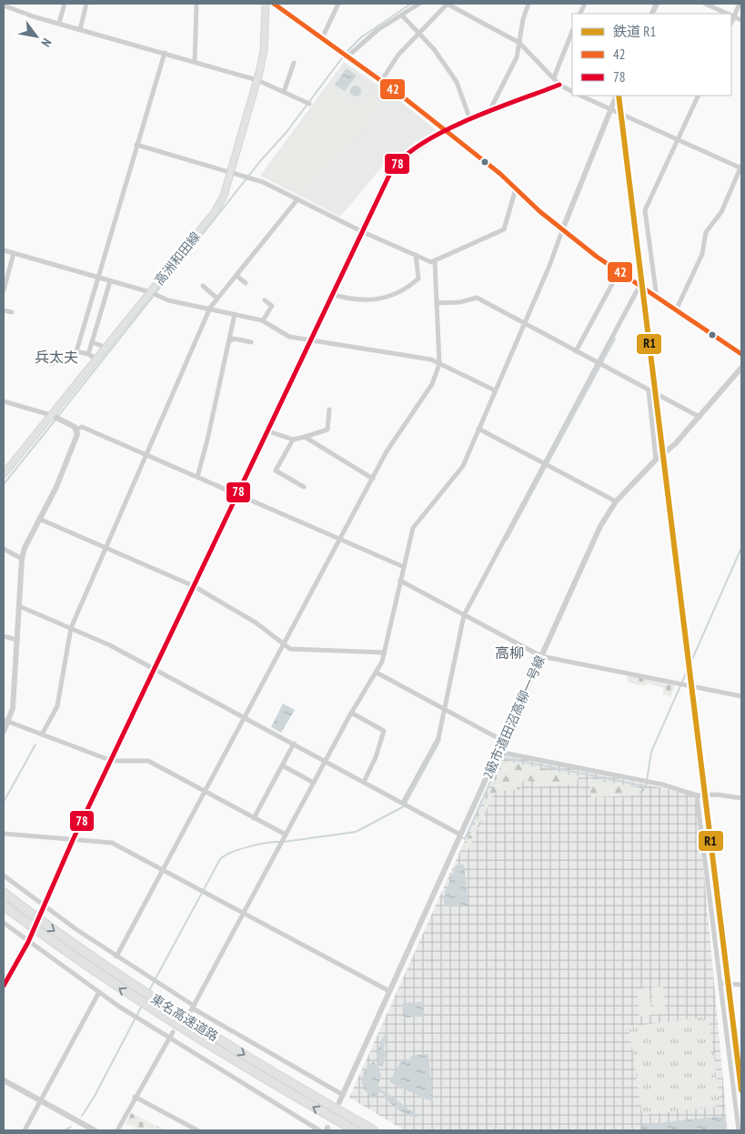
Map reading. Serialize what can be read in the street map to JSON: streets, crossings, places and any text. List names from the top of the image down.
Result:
{
  "streets": {
    "highway": ["東名高速道路"],
    "main road": ["高洲和田線"],
    "street": ["2級市道田沼高柳一号線"]
  },
  "districts": ["兵太夫", "高柳"],
  "lines": ["transit line 42", "transit line 78", "rail line R1"],
  "legend": ["鉄道 R1", "42", "78"],
  "north": "bottom right"
}
